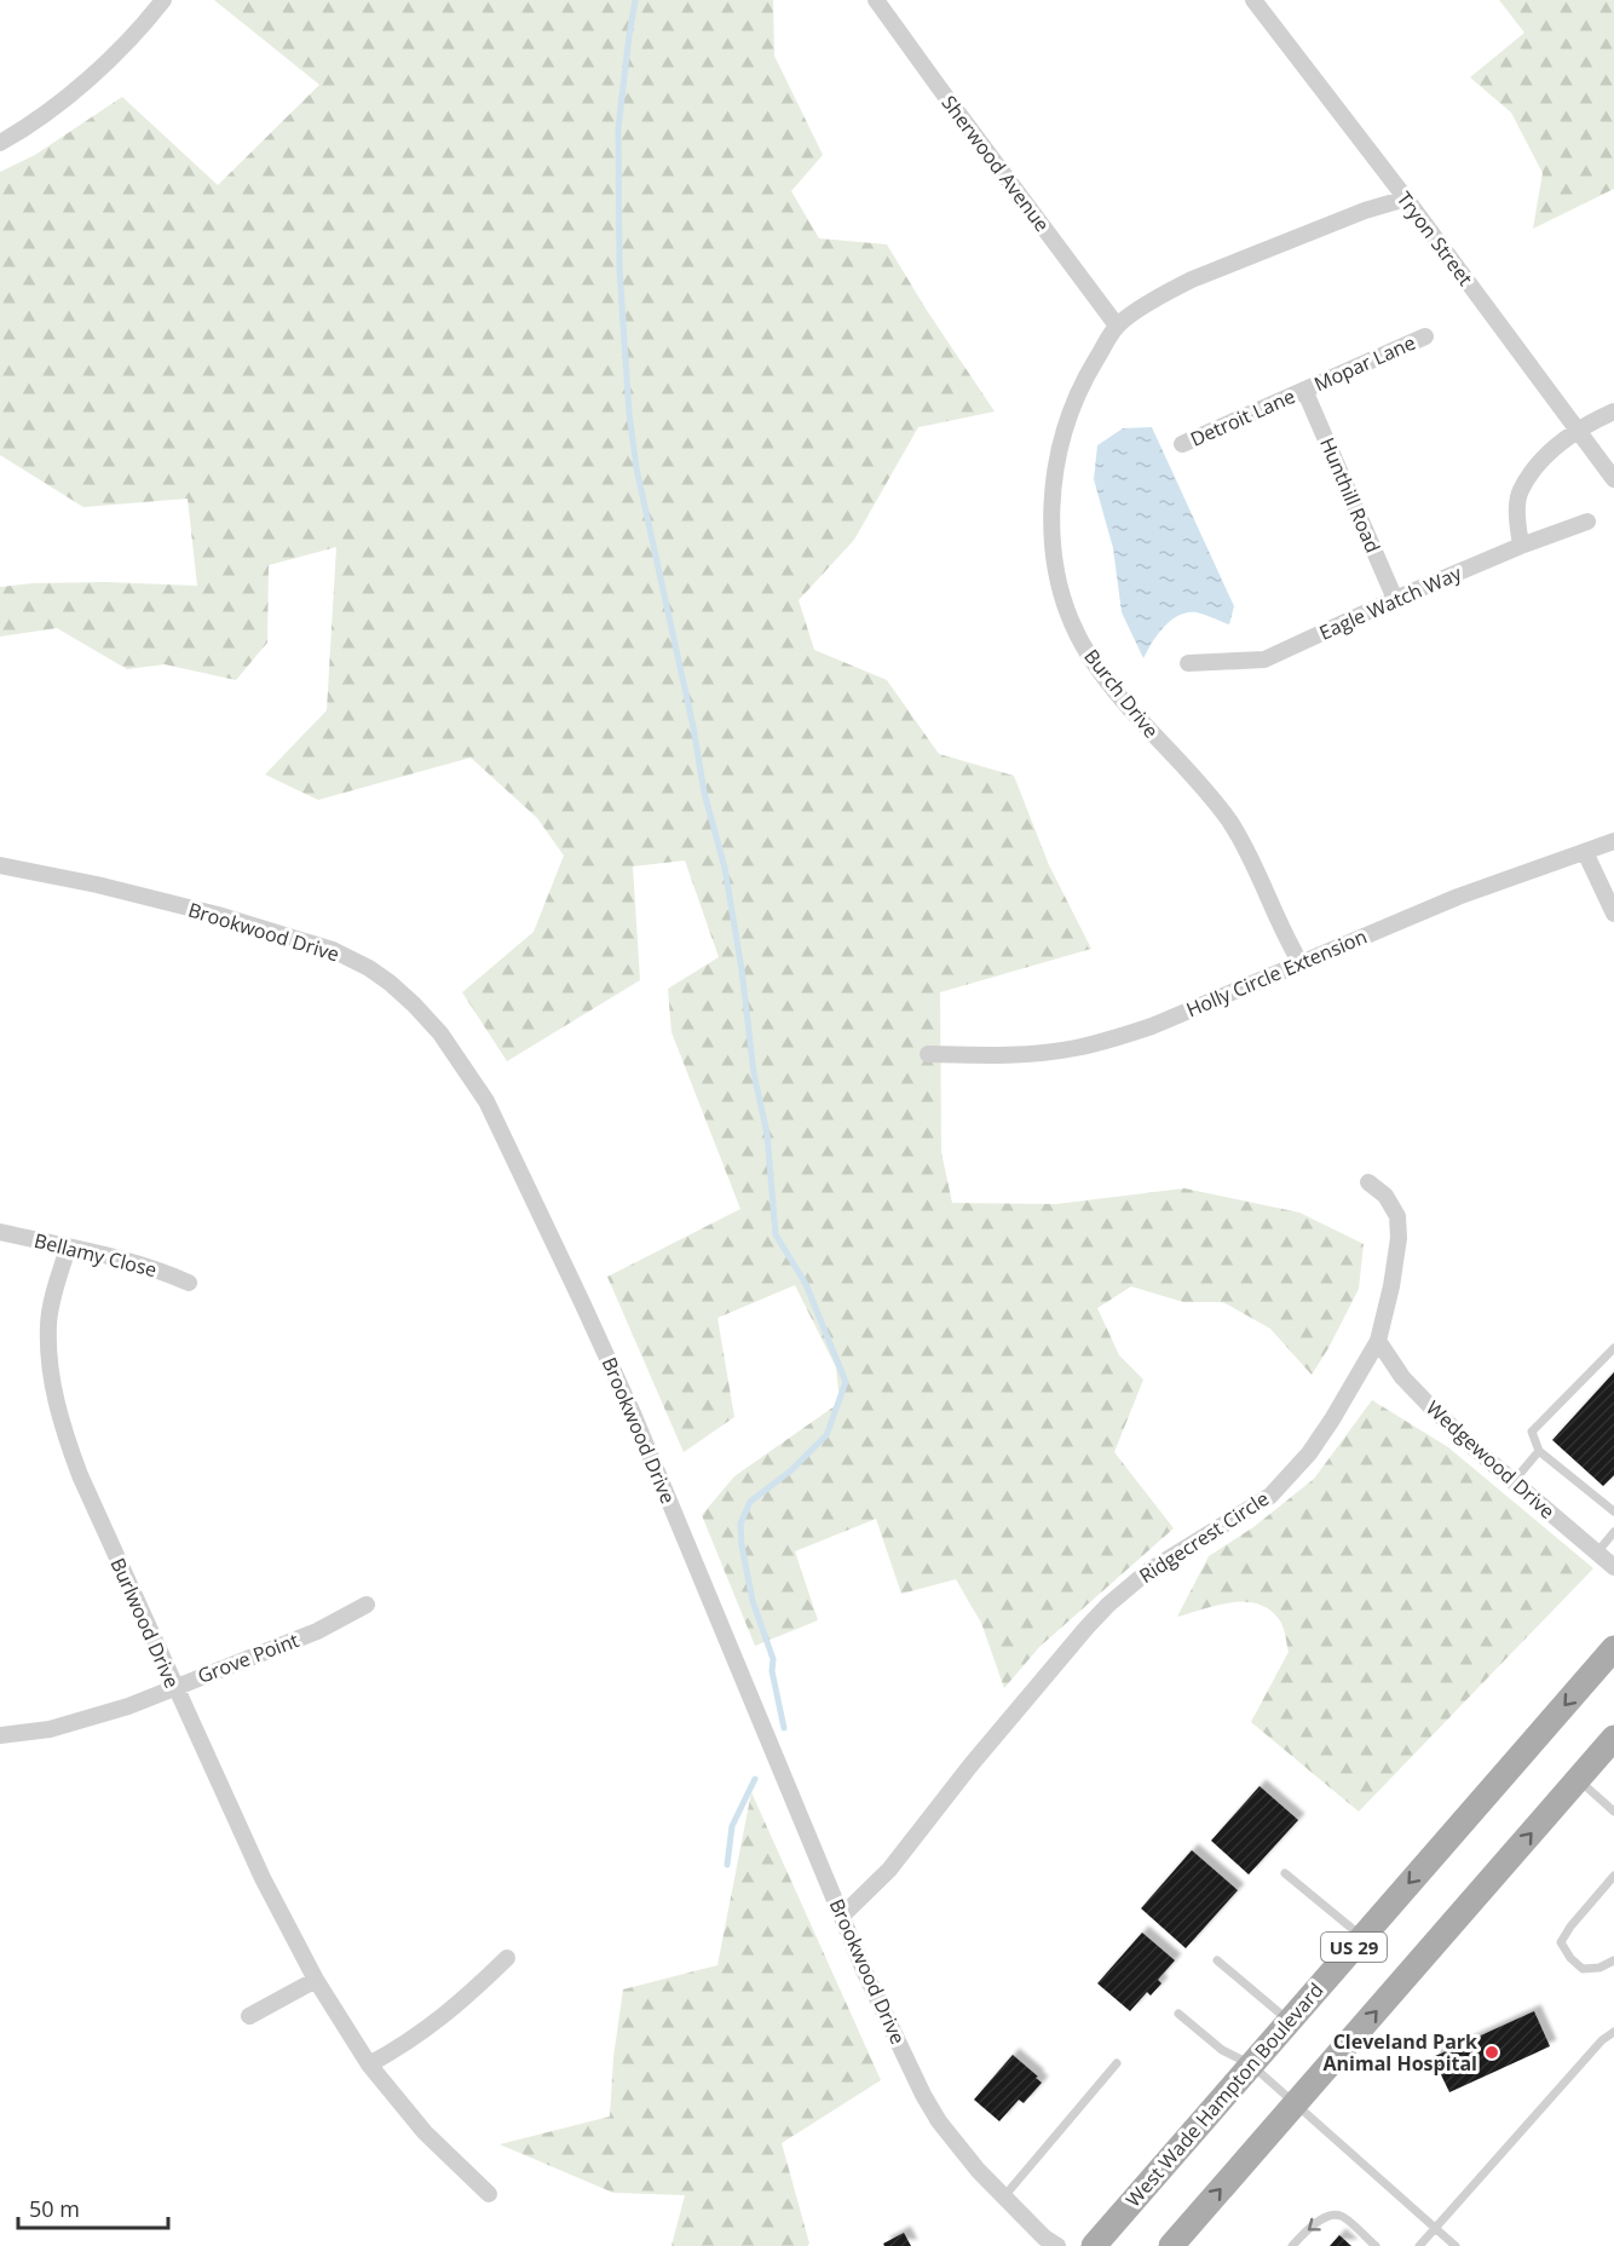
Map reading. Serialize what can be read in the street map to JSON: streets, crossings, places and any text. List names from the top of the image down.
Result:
{
  "streets": {
    "main road": ["US 29", "West Wade Hampton Boulevard"],
    "street": [
      "Sherwood Avenue",
      "Tryon Street",
      "Mopar Lane",
      "Detroit Lane",
      "Hunthill Road",
      "Eagle Watch Way",
      "Burch Drive",
      "Brookwood Drive",
      "Holly Circle Extension",
      "Bellamy Close",
      "Wedgewood Drive",
      "Ridgecrest Circle",
      "Burlwood Drive",
      "Grove Point"
    ]
  },
  "crossings": [
    ["Sherwood Avenue", "Burch Drive"],
    ["Tryon Street", "Burch Drive"],
    ["Mopar Lane", "Detroit Lane"],
    ["Mopar Lane", "Hunthill Road"],
    ["Detroit Lane", "Hunthill Road"],
    ["Hunthill Road", "Eagle Watch Way"],
    ["Burch Drive", "Holly Circle Extension"],
    ["Brookwood Drive", "Ridgecrest Circle"],
    ["Bellamy Close", "Burlwood Drive"],
    ["Wedgewood Drive", "Ridgecrest Circle"],
    ["Burlwood Drive", "Grove Point"]
  ],
  "places": ["Cleveland Park Animal Hospital"],
  "scale_bar": "50 m"
}
